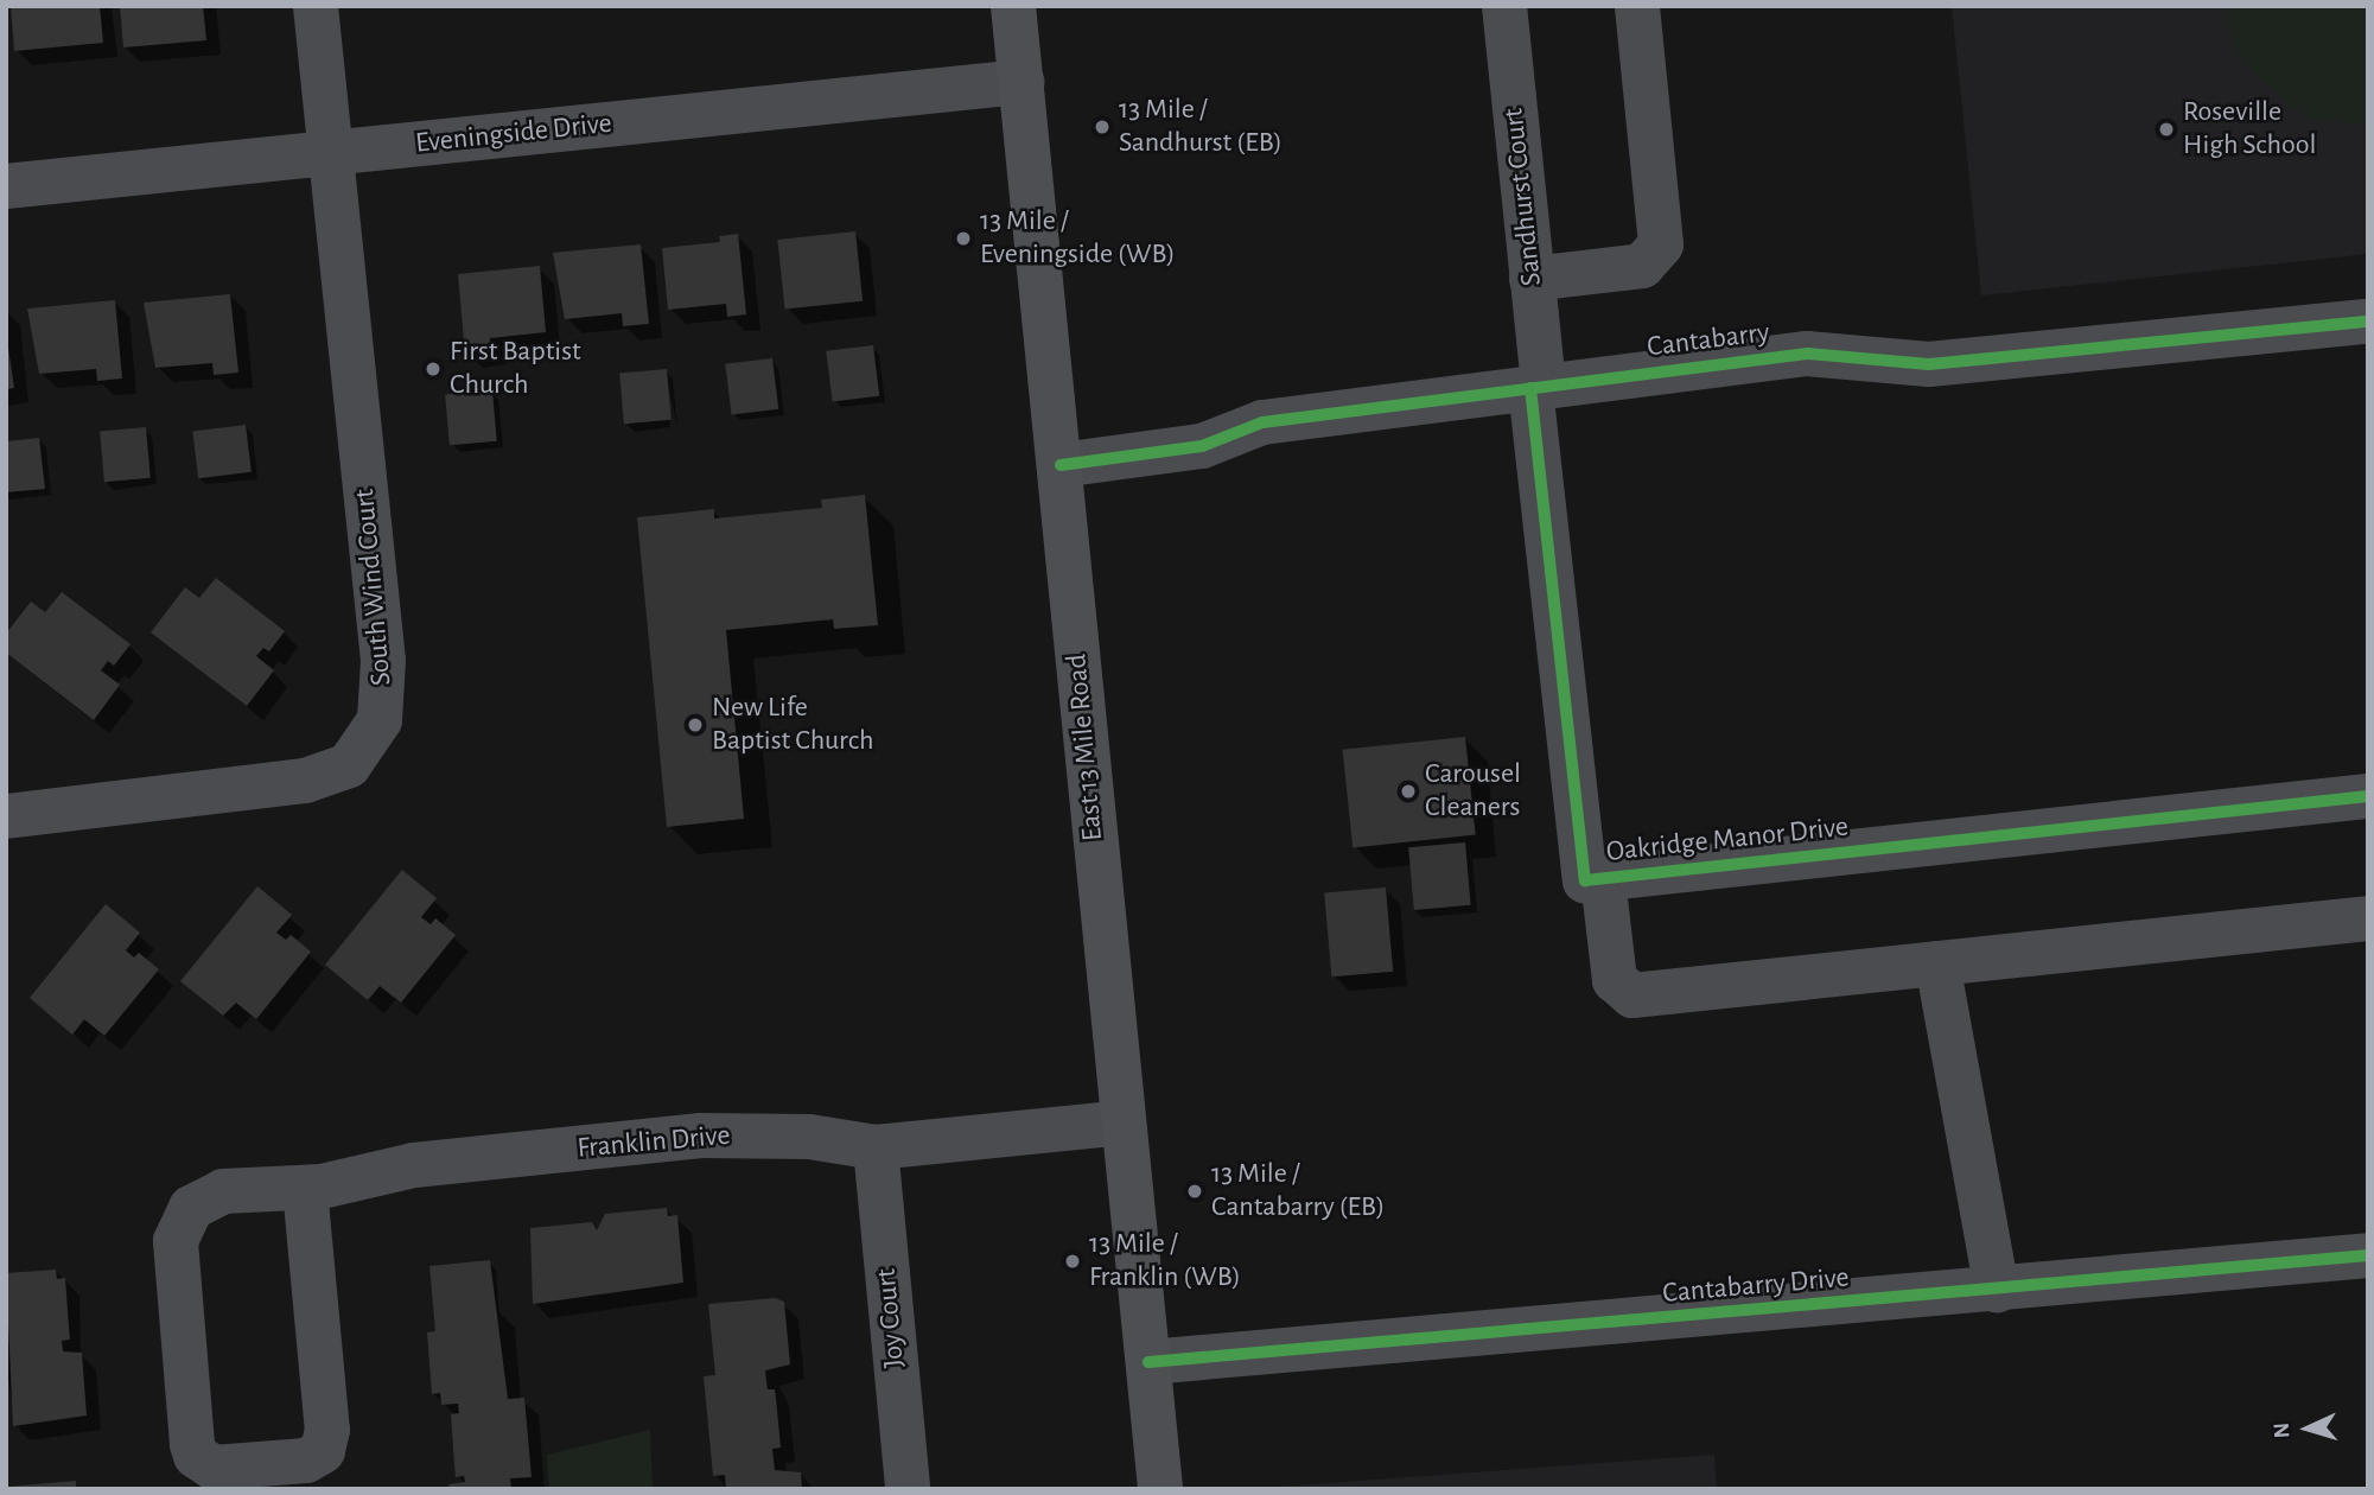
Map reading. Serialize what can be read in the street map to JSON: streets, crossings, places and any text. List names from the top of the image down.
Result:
{
  "streets": {
    "main road": ["East 13 Mile Road"],
    "street": [
      "Eveningside Drive",
      "Sandhurst Court",
      "Cantabarry",
      "South Wind Court",
      "Oakridge Manor Drive",
      "Franklin Drive",
      "Cantabarry Drive",
      "Joy Court"
    ]
  },
  "crossings": [
    ["Eveningside Drive", "South Wind Court"],
    ["Eveningside Drive", "East 13 Mile Road"],
    ["Sandhurst Court", "Cantabarry"],
    ["Sandhurst Court", "Oakridge Manor Drive"],
    ["Cantabarry", "East 13 Mile Road"],
    ["Cantabarry", "Oakridge Manor Drive"],
    ["East 13 Mile Road", "Franklin Drive"],
    ["East 13 Mile Road", "Cantabarry Drive"],
    ["Franklin Drive", "Joy Court"]
  ],
  "places": [
    "13 Mile / Sandhurst (EB)",
    "Roseville High School",
    "13 Mile / Eveningside (WB)",
    "First Baptist Church",
    "New Life Baptist Church",
    "Carousel Cleaners",
    "13 Mile / Cantabarry (EB)",
    "13 Mile / Franklin (WB)"
  ],
  "north": "left"
}
